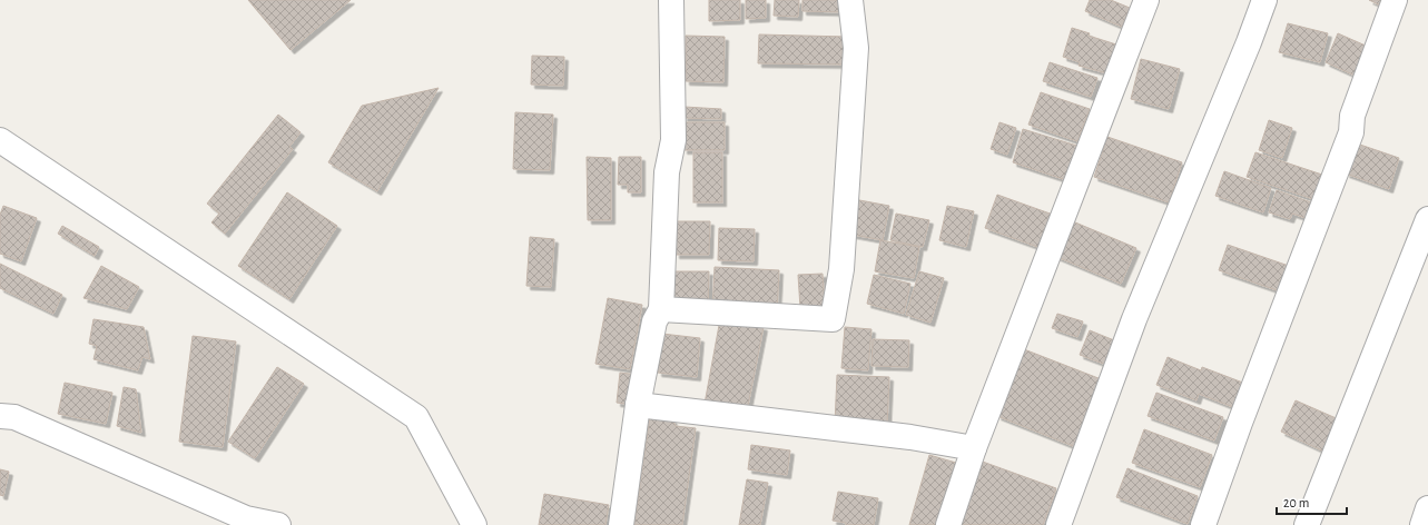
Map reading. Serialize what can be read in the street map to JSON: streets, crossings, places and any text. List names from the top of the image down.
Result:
{
  "scale_bar": "20 m"
}
